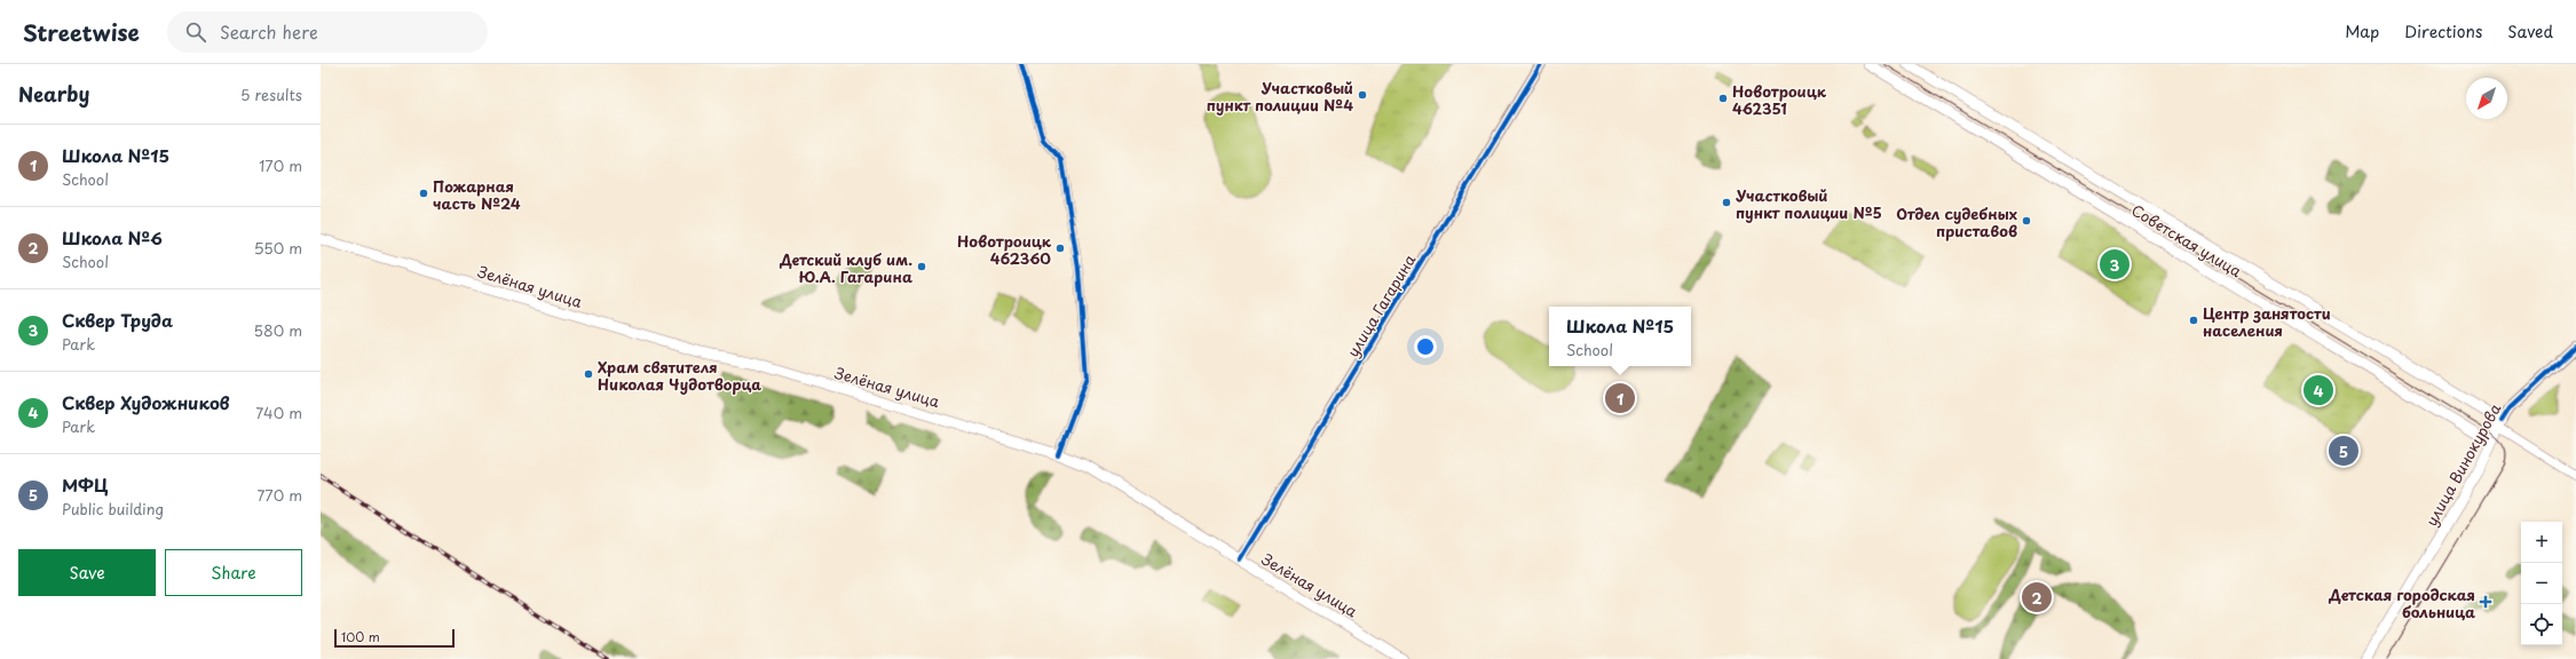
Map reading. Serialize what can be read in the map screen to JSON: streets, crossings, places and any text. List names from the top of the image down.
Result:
{
  "streets": {
    "main road": ["Советская улица", "Зелёная улица", "улица Винокурова"],
    "street": ["улица Гагарина"]
  },
  "crossings": [
    ["Советская улица", "улица Винокурова"],
    ["Зелёная улица", "улица Гагарина"]
  ],
  "places": {
    "other": [
      "Участковый пункт полиции №4",
      "Новотроицк 462351",
      "Пожарная часть №24",
      "Участковый пункт полиции №5",
      "Отдел судебных приставов",
      "Новотроицк 462360",
      "Детский клуб им. Ю.А. Гагарина",
      "Центр занятости населения",
      "Храм святителя Николая Чудотворца"
    ],
    "health": ["Детская городская больница"]
  },
  "scale_bar": "100 m",
  "north": "bottom left",
  "page": {
    "header": "Streetwise",
    "search": "Search here",
    "nav": ["Map", "Directions", "Saved"],
    "heading": ["Nearby", "5 results"],
    "list": [
      {
        "mark": "1",
        "name": "Школа №15",
        "note": "School",
        "value": "170 m"
      },
      {
        "mark": "2",
        "name": "Школа №6",
        "note": "School",
        "value": "550 m"
      },
      {
        "mark": "3",
        "name": "Сквер Труда",
        "note": "Park",
        "value": "580 m"
      },
      {
        "mark": "4",
        "name": "Сквер Художников",
        "note": "Park",
        "value": "740 m"
      },
      {
        "mark": "5",
        "name": "МФЦ",
        "note": "Public building",
        "value": "770 m"
      }
    ],
    "pins": [
      "3",
      "4",
      "1",
      "5",
      "2"
    ],
    "popup": ["Школа №15", "School"],
    "map_buttons": ["+", "−"],
    "buttons": ["Save", "Share"],
    "scale": "100 m"
  }
}
